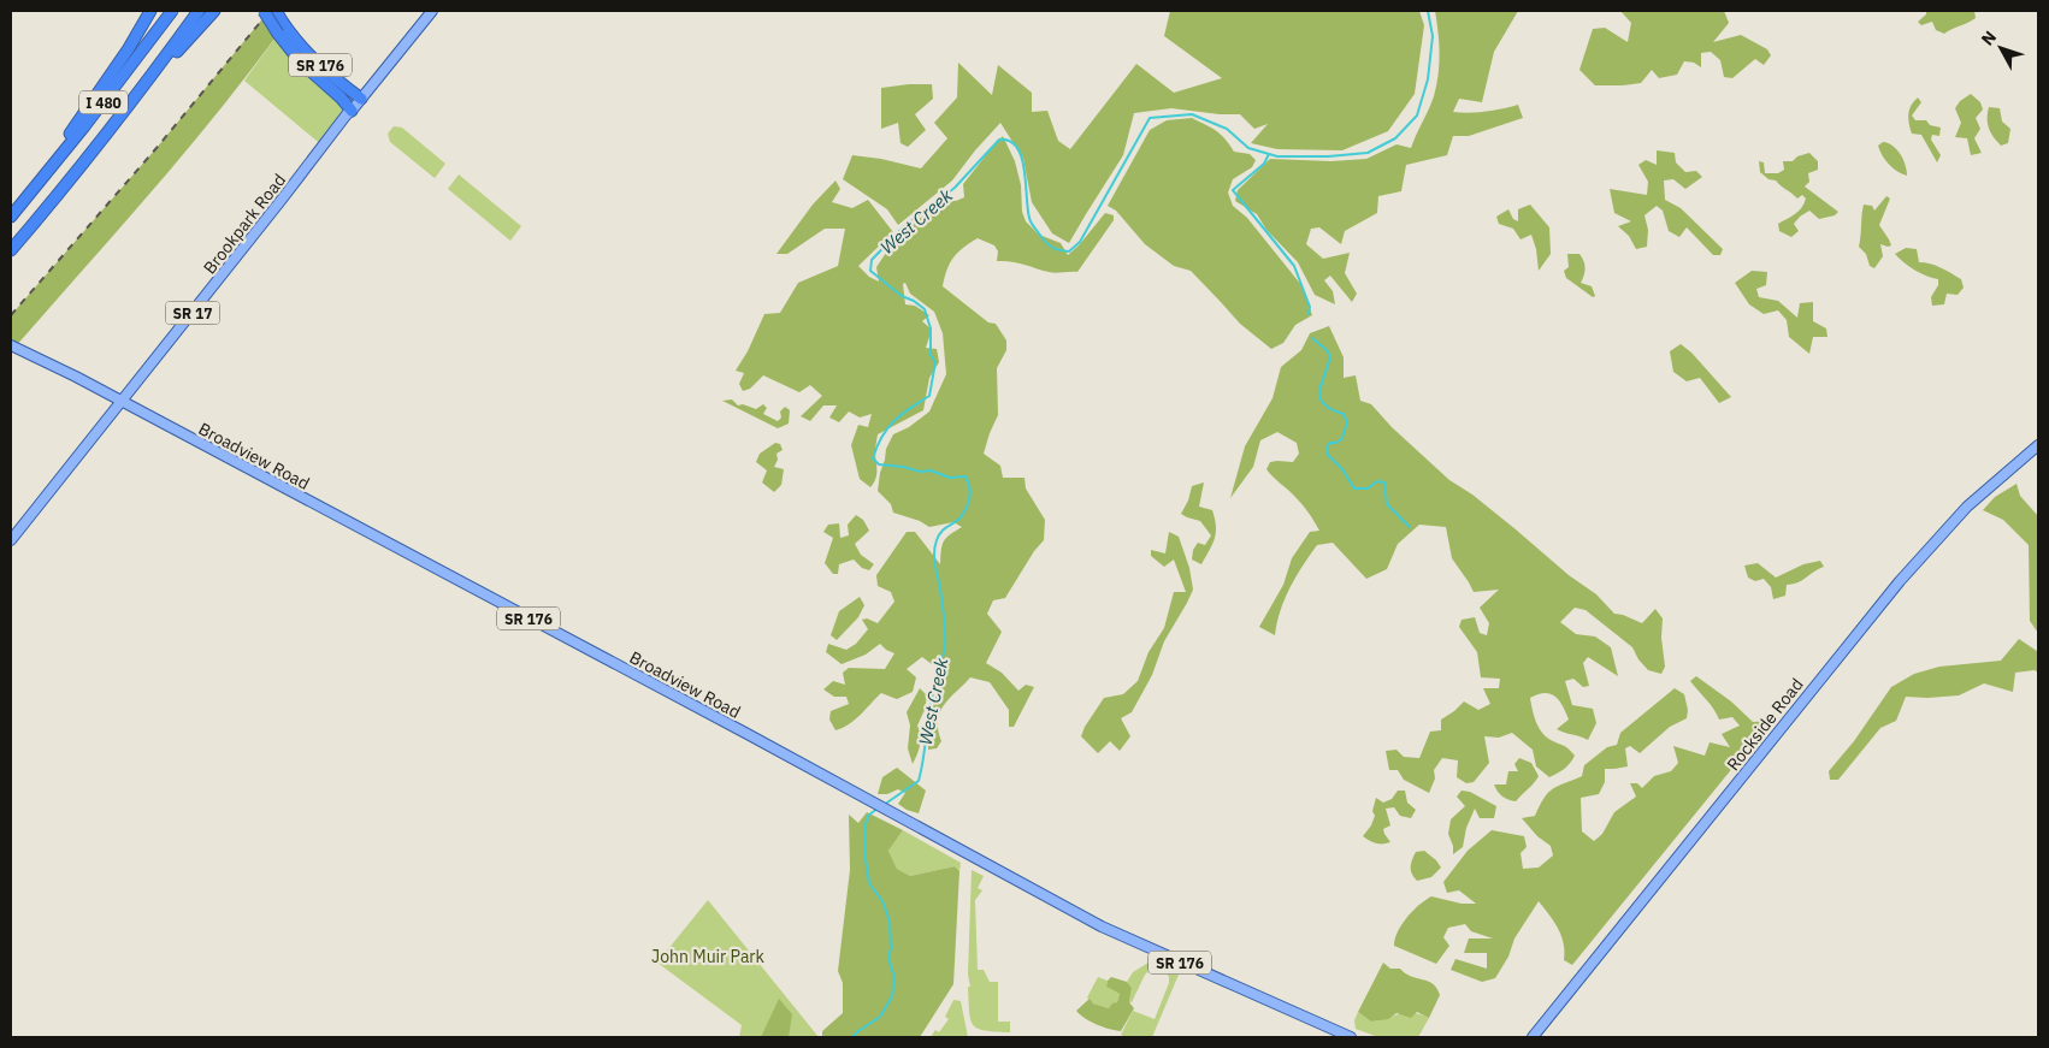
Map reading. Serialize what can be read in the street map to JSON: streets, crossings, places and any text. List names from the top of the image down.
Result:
{
  "streets": {
    "highway": ["SR 176", "I 480"],
    "main road": [
      "Brookpark Road",
      "SR 17",
      "Broadview Road",
      "Rockside Road"
    ]
  },
  "crossings": [
    ["SR 176", "Brookpark Road"],
    ["Brookpark Road", "Broadview Road"]
  ],
  "water": ["West Creek"],
  "parks": ["John Muir Park"],
  "north": "top left"
}
